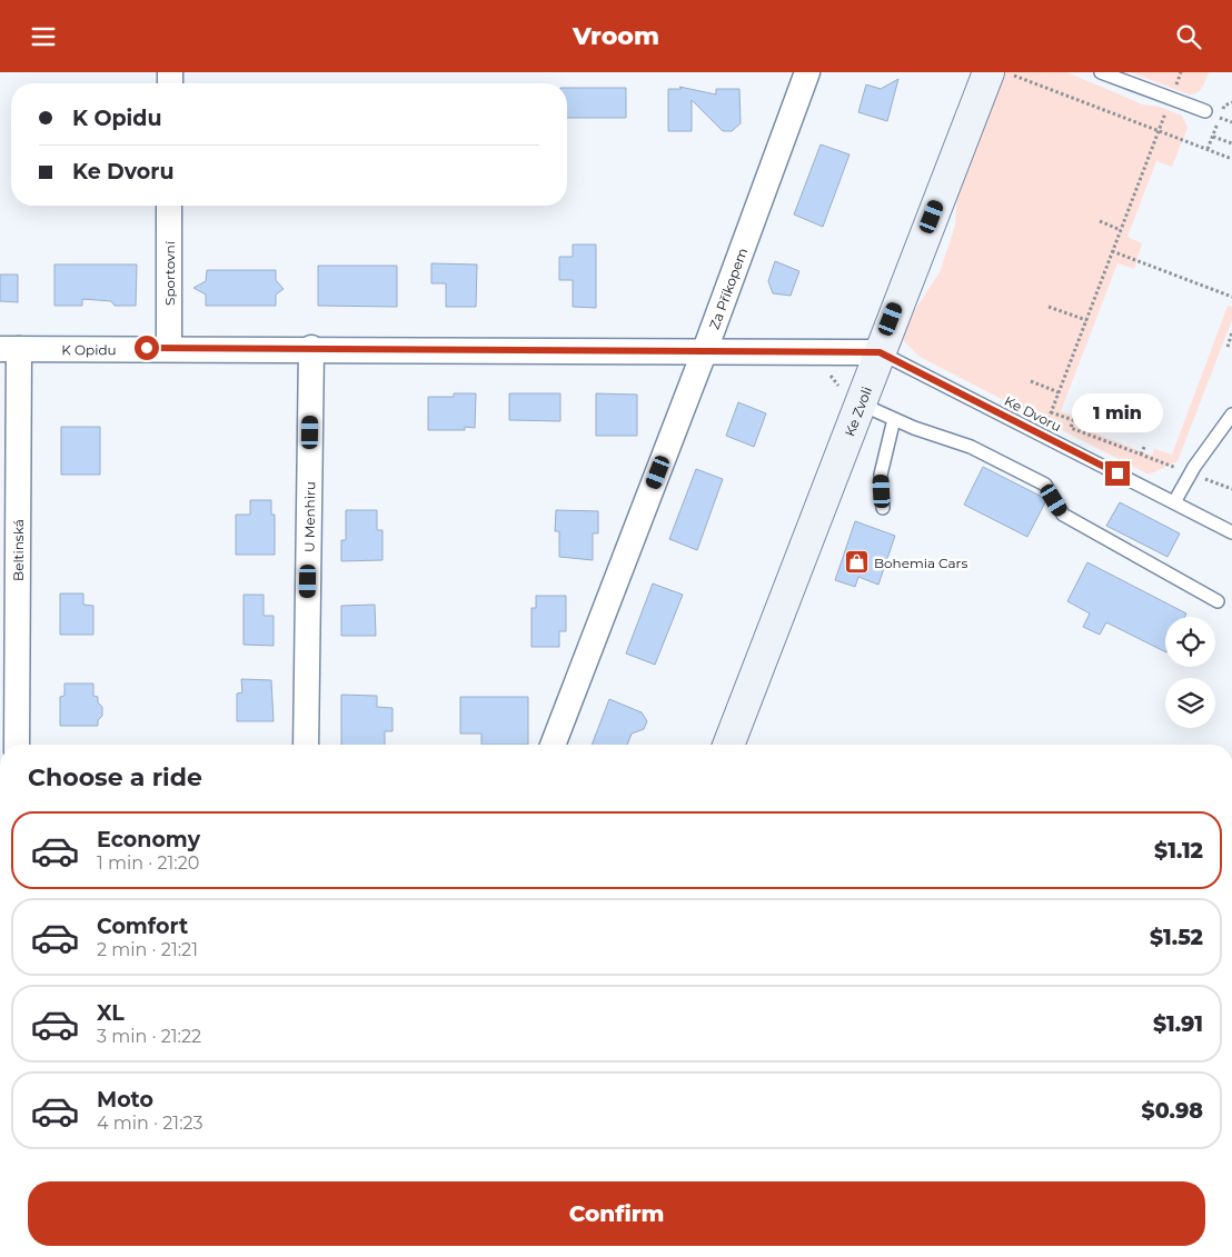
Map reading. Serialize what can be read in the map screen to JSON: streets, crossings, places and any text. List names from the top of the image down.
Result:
{
  "streets": {
    "street": [
      "Sportovní",
      "Za Příkopem",
      "K Opidu",
      "Ke Zvoli",
      "U Menhiru",
      "Beltinská"
    ],
    "lane": ["Ke Dvoru"]
  },
  "crossings": [
    ["Sportovní", "K Opidu"],
    ["Za Příkopem", "K Opidu"],
    ["K Opidu", "Ke Zvoli"],
    ["K Opidu", "Ke Dvoru"],
    ["K Opidu", "U Menhiru"],
    ["K Opidu", "Beltinská"],
    ["Ke Zvoli", "Ke Dvoru"]
  ],
  "places": {
    "shop": ["Bohemia Cars"]
  },
  "page": {
    "header": "Vroom",
    "banner": ["K Opidu", "Ke Dvoru"],
    "bubble": "1 min",
    "heading": "Choose a ride",
    "list": [
      {
        "name": "Economy",
        "note": "1 min · 21:20",
        "value": "$1.12"
      },
      {
        "name": "Comfort",
        "note": "2 min · 21:21",
        "value": "$1.52"
      },
      {
        "name": "XL",
        "note": "3 min · 21:22",
        "value": "$1.91"
      },
      {
        "name": "Moto",
        "note": "4 min · 21:23",
        "value": "$0.98"
      }
    ],
    "buttons": "Confirm"
  }
}
